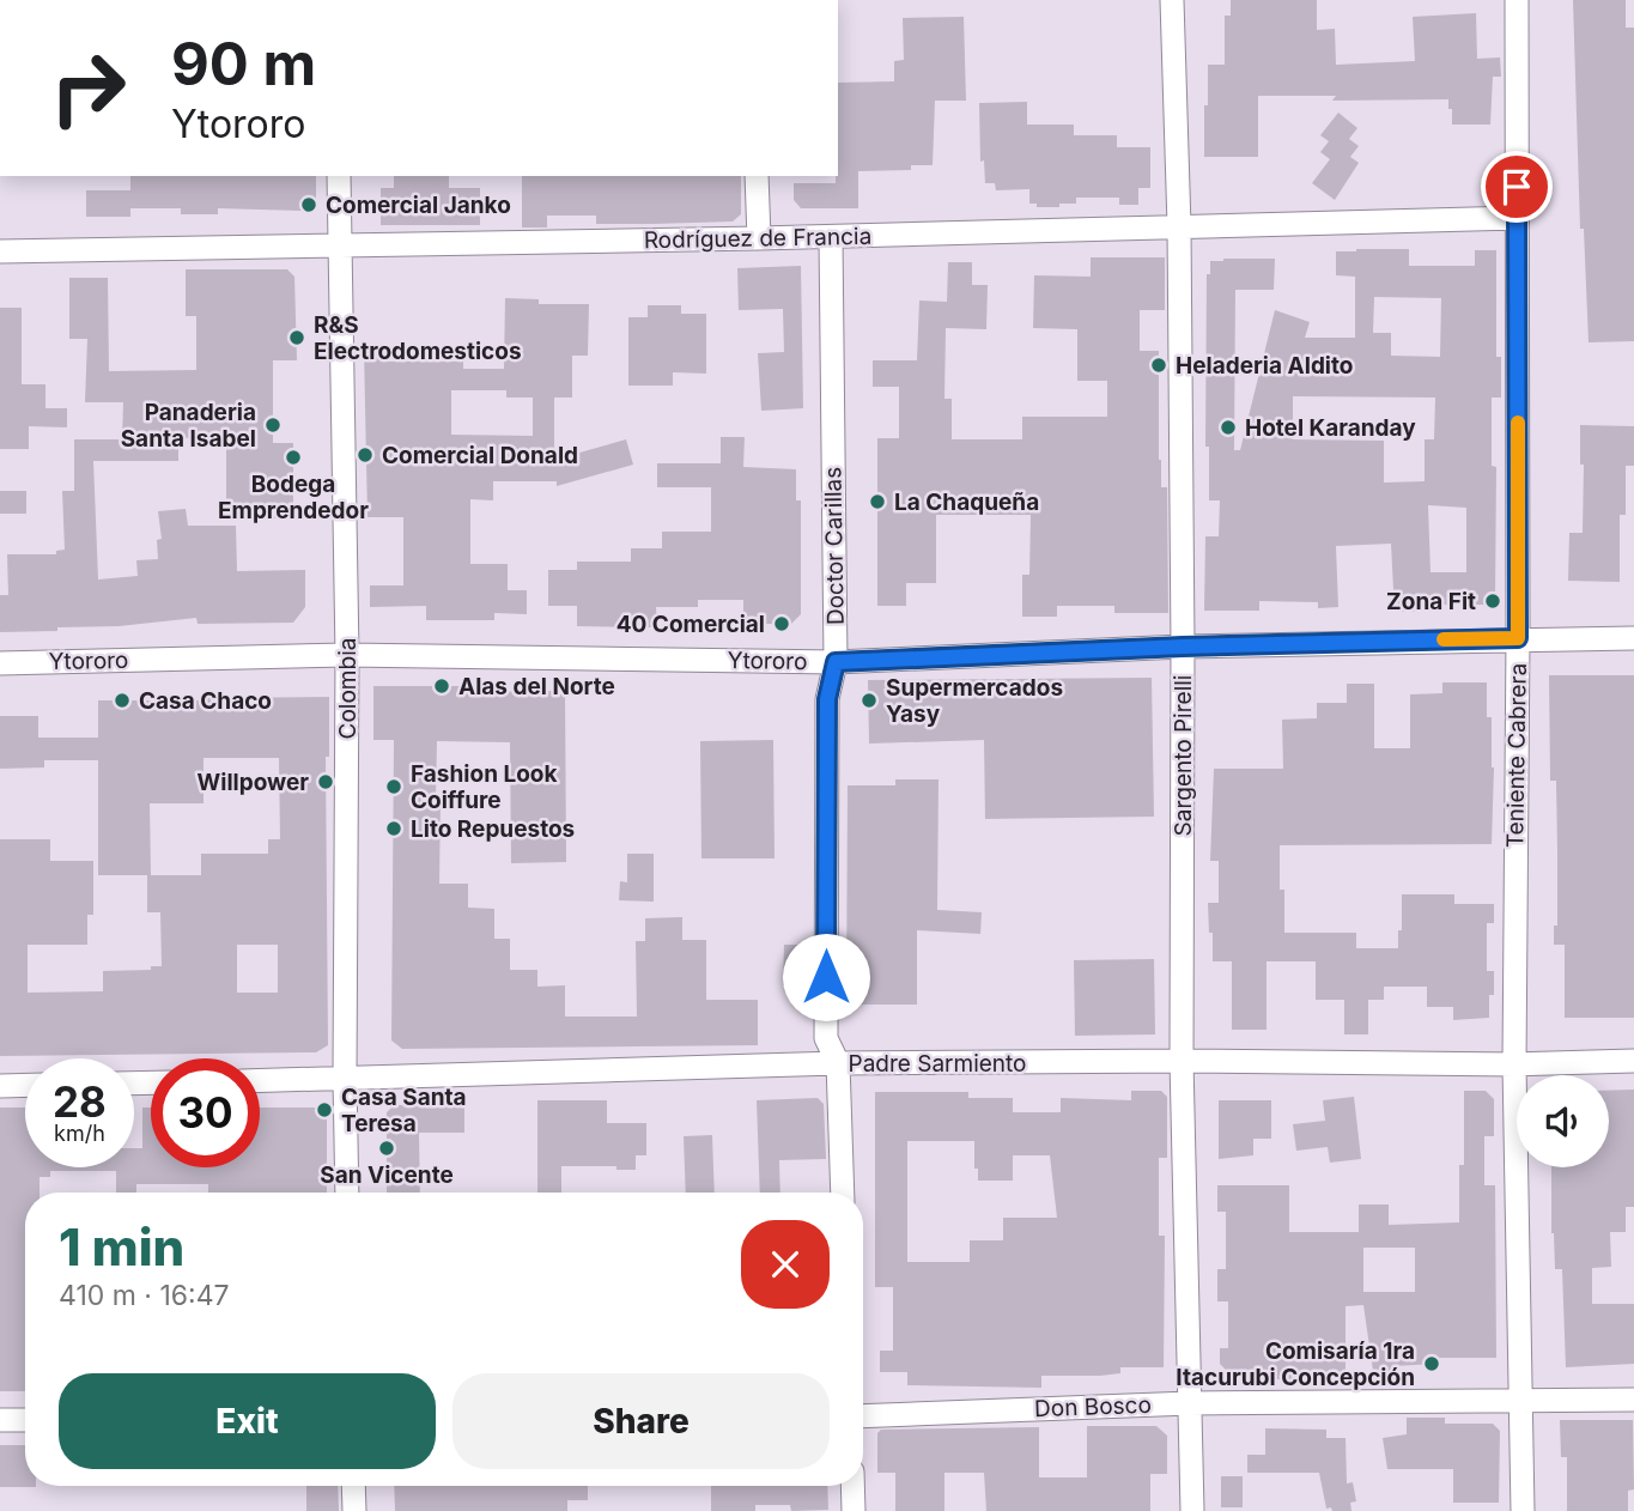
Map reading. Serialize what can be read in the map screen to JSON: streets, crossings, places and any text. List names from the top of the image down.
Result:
{
  "streets": {
    "street": [
      "Rodríguez de Francia",
      "Doctor Carillas",
      "Ytororo",
      "Colombia",
      "Sargento Pirelli",
      "Teniente Cabrera",
      "Padre Sarmiento",
      "Don Bosco"
    ]
  },
  "crossings": [
    ["Rodríguez de Francia", "Doctor Carillas"],
    ["Rodríguez de Francia", "Colombia"],
    ["Rodríguez de Francia", "Sargento Pirelli"],
    ["Rodríguez de Francia", "Teniente Cabrera"],
    ["Doctor Carillas", "Ytororo"],
    ["Doctor Carillas", "Padre Sarmiento"],
    ["Ytororo", "Colombia"],
    ["Ytororo", "Sargento Pirelli"],
    ["Ytororo", "Teniente Cabrera"],
    ["Colombia", "Padre Sarmiento"],
    ["Sargento Pirelli", "Padre Sarmiento"],
    ["Sargento Pirelli", "Don Bosco"],
    ["Teniente Cabrera", "Padre Sarmiento"],
    ["Teniente Cabrera", "Don Bosco"]
  ],
  "places": [
    "Comercial Janko",
    "R&S Electrodomesticos",
    "Heladeria Aldito",
    "Panaderia Santa Isabel",
    "Hotel Karanday",
    "Comercial Donald",
    "Bodega Emprendedor",
    "La Chaqueña",
    "Zona Fit",
    "40 Comercial",
    "Alas del Norte",
    "Casa Chaco",
    "Supermercados Yasy",
    "Willpower",
    "Fashion Look Coiffure",
    "Lito Repuestos",
    "Casa Santa Teresa",
    "San Vicente",
    "Comisaría 1ra Itacurubi Concepción"
  ],
  "page": {
    "turn": ["90 m", "Ytororo"],
    "speed": "28 km/h",
    "limit": "30",
    "heading": ["1 min", "410 m · 16:47"],
    "buttons": ["Exit", "Share"]
  }
}
